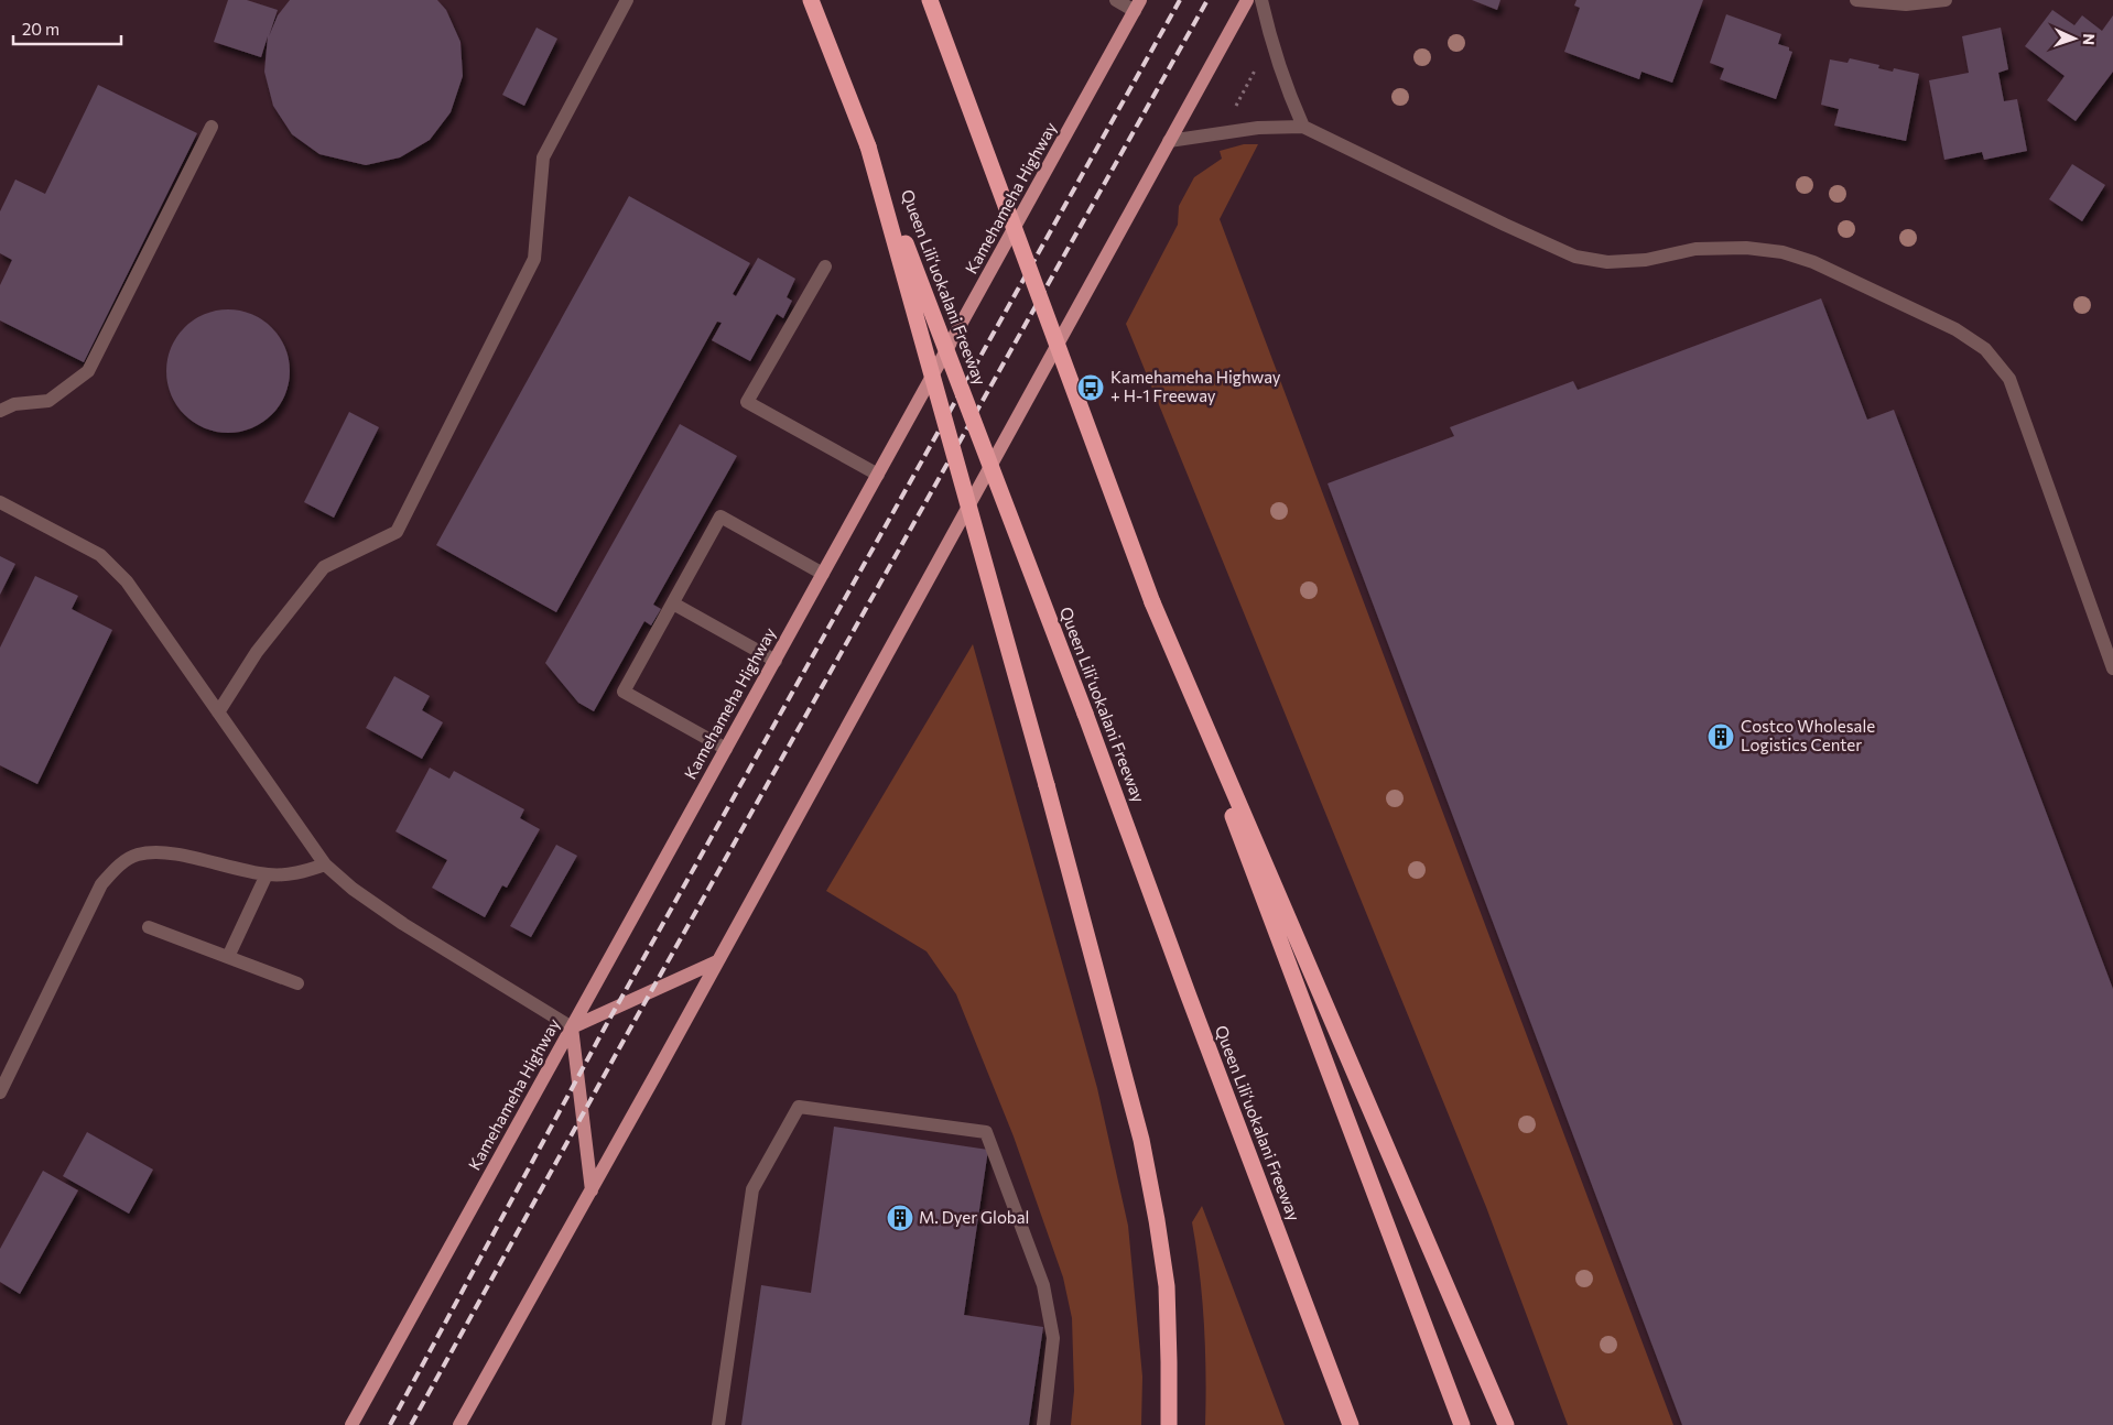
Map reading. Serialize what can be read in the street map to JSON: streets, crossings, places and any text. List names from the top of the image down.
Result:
{
  "streets": {
    "highway": ["Queen Liliʻuokalani Freeway"],
    "main road": ["Kamehameha Highway"]
  },
  "places": {
    "bus stop": ["Kamehameha Highway + H-1 Freeway"],
    "building": ["Costco Wholesale Logistics Center", "M. Dyer Global"]
  },
  "scale_bar": "20 m",
  "north": "right"
}
